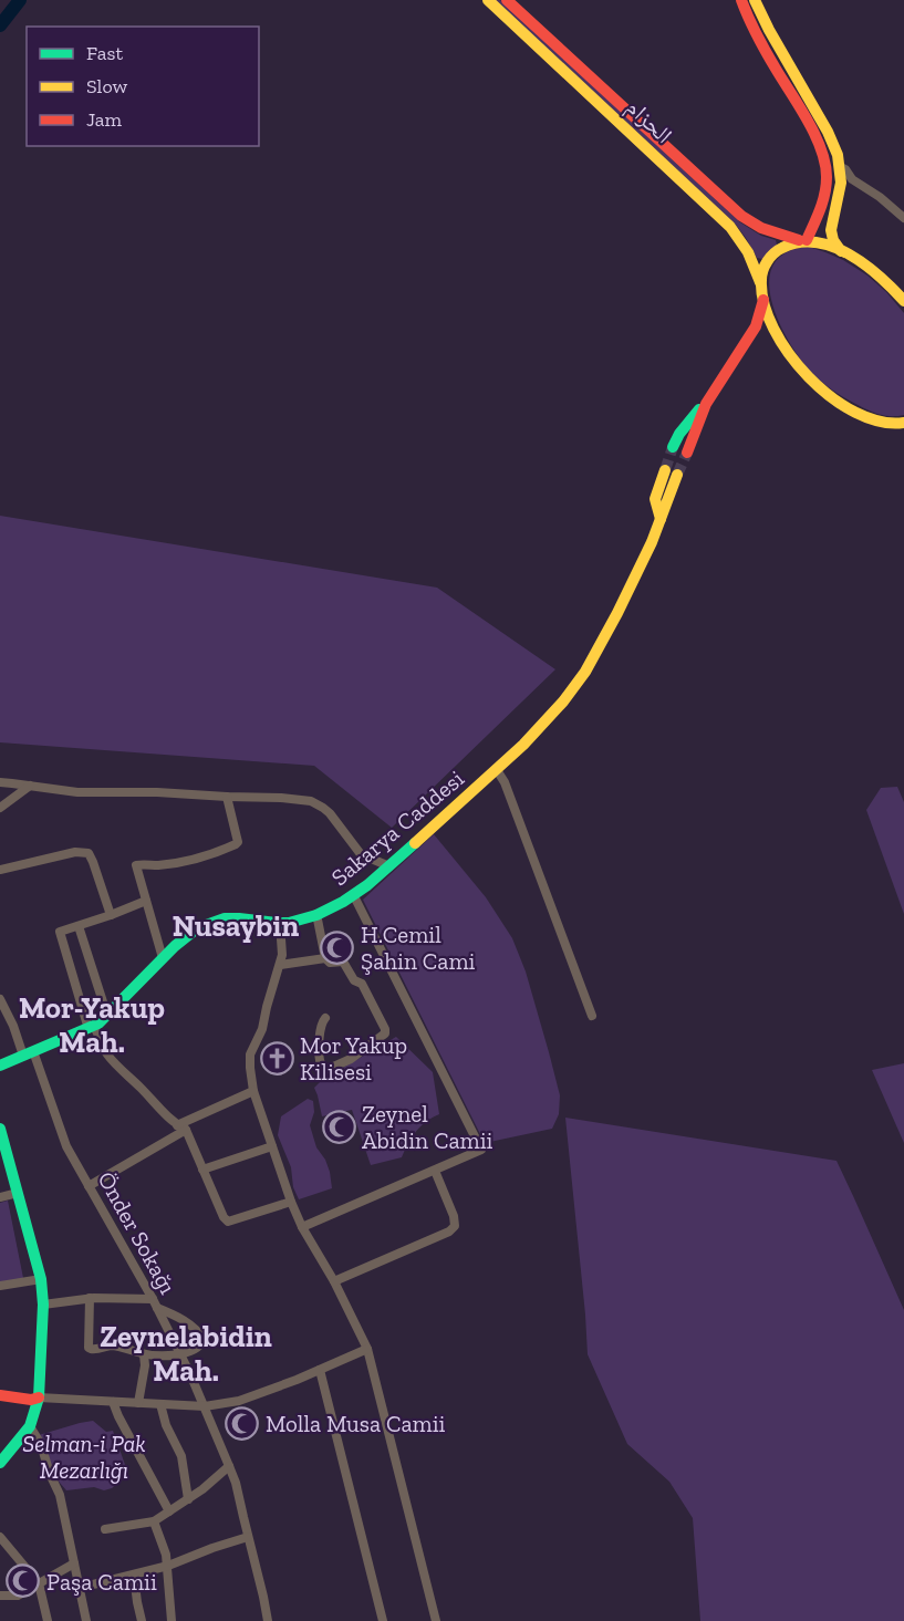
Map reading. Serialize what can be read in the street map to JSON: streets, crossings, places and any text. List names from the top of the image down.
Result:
{
  "streets": {
    "street": ["الحزام", "Sakarya Caddesi", "Önder Sokağı"]
  },
  "crossings": [
    ["Sakarya Caddesi", "Önder Sokağı"]
  ],
  "districts": ["Nusaybin", "Mor-Yakup Mah.", "Zeynelabidin Mah."],
  "parks": ["Selman-i Pak Mezarlığı"],
  "places": {
    "mosque": [
      "H.Cemil Şahin Cami",
      "Zeynel Abidin Camii",
      "Molla Musa Camii",
      "Paşa Camii"
    ],
    "church": ["Mor Yakup Kilisesi"]
  },
  "legend": ["Fast", "Slow", "Jam"]
}
